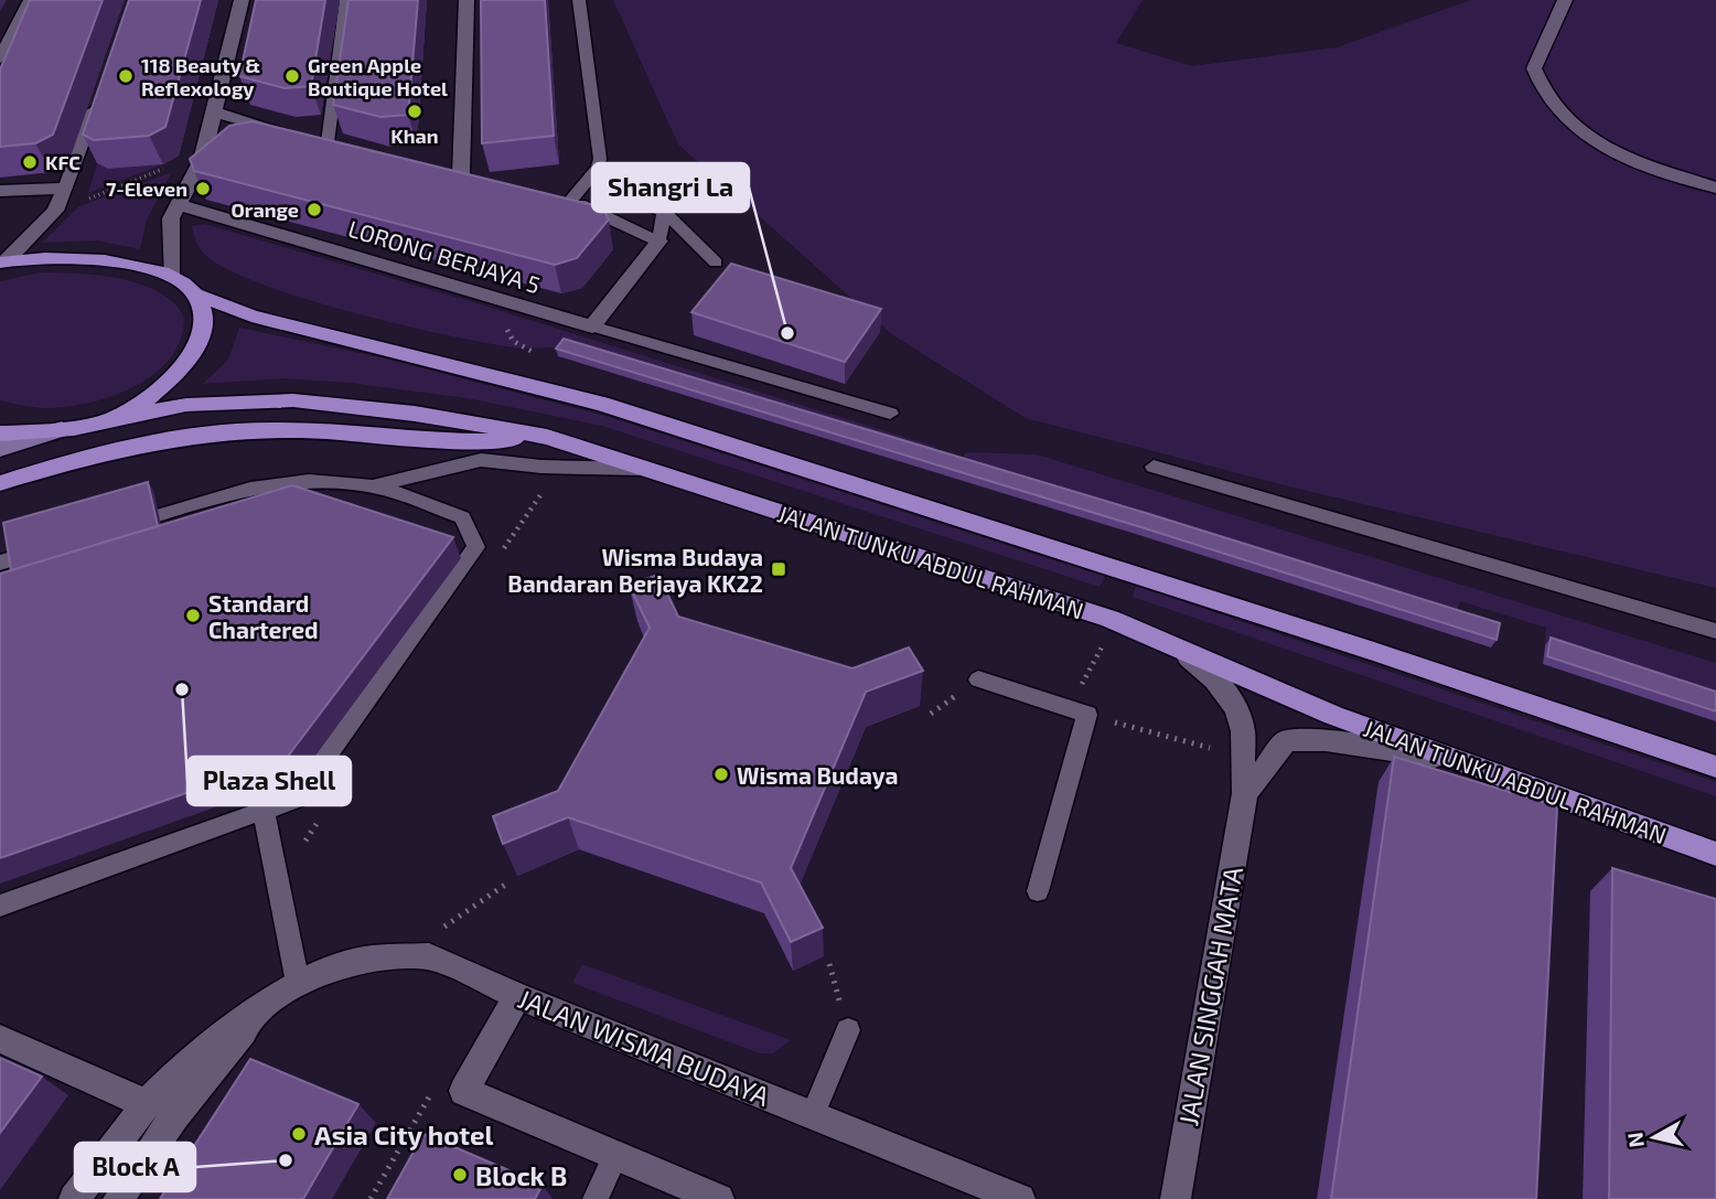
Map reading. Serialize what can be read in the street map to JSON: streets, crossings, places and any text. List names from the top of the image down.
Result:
{
  "streets": {
    "main road": ["JALAN TUNKU ABDUL RAHMAN"],
    "street": ["LORONG BERJAYA 5", "JALAN SINGGAH MATA", "JALAN WISMA BUDAYA"]
  },
  "crossings": [
    ["JALAN TUNKU ABDUL RAHMAN", "JALAN SINGGAH MATA"]
  ],
  "places": {
    "other": [
      "118 Beauty & Reflexology",
      "Green Apple Boutique Hotel",
      "Khan",
      "KFC",
      "7-Eleven",
      "Orange",
      "Shangri La",
      "Standard Chartered",
      "Plaza Shell",
      "Wisma Budaya",
      "Asia City hotel",
      "Block A",
      "Block B"
    ],
    "transit": ["Wisma Budaya Bandaran Berjaya KK22"]
  },
  "north": "left"
}
